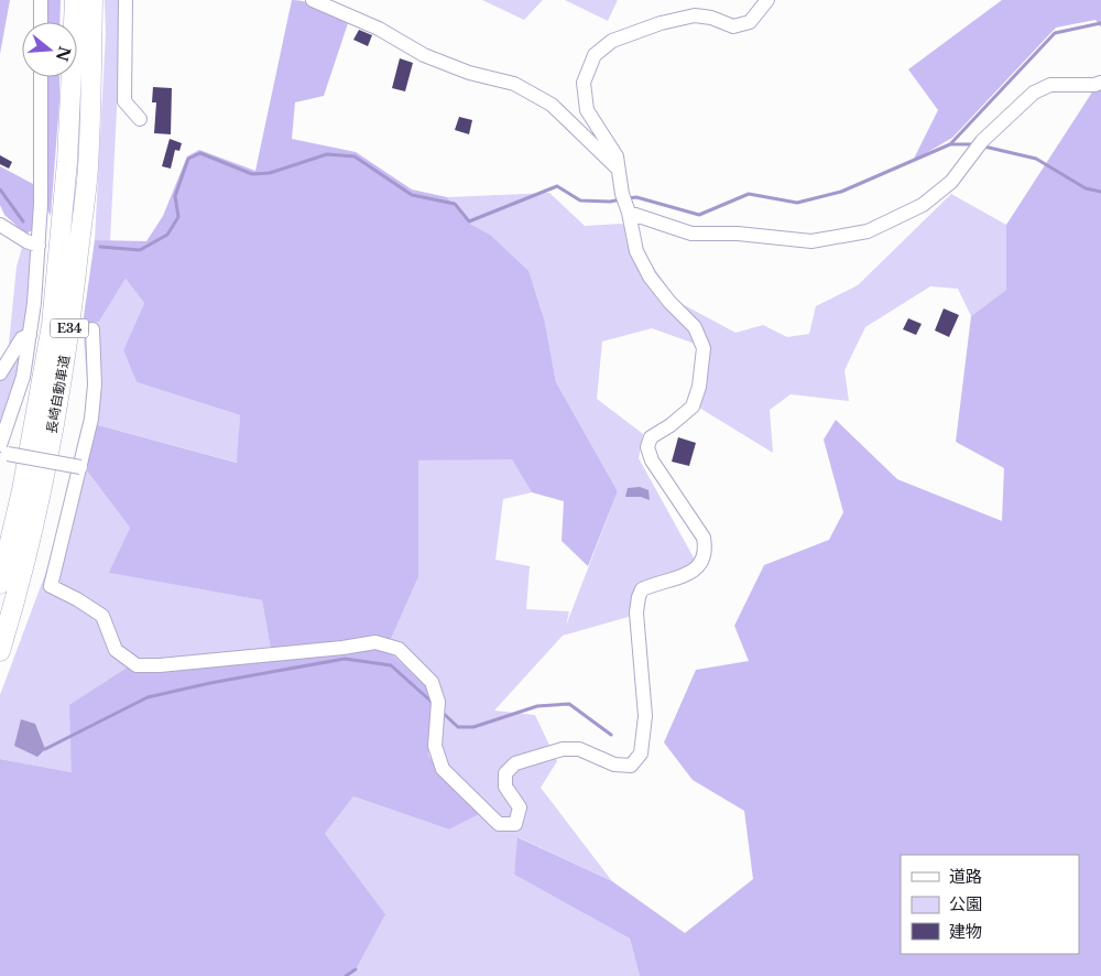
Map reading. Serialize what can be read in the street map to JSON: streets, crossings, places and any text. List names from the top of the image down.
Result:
{
  "streets": {
    "highway": ["E34", "長崎自動車道"]
  },
  "legend": ["道路", "公園", "建物"],
  "north": "right"
}
